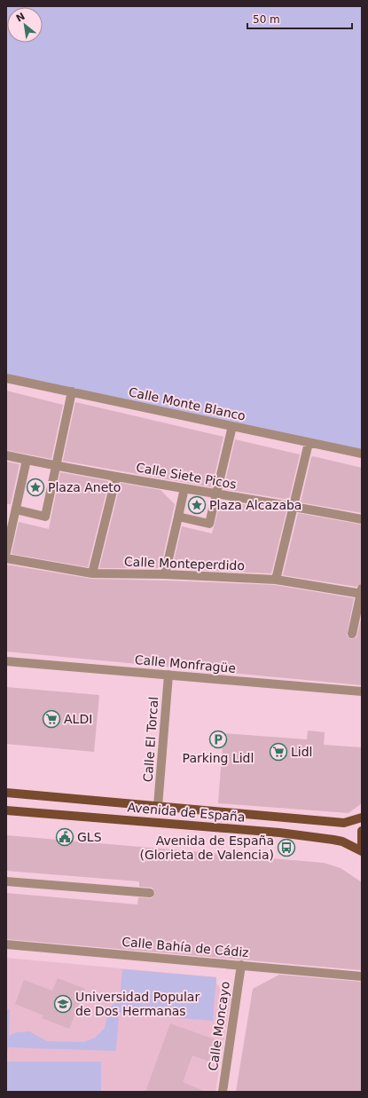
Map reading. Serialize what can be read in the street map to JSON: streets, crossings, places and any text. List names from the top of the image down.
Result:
{
  "streets": {
    "main road": ["Avenida de España"],
    "street": [
      "Calle Monte Blanco",
      "Calle Siete Picos",
      "Calle Monteperdido",
      "Calle Monfragüe",
      "Calle El Torcal",
      "Calle Bahía de Cádiz",
      "Calle Moncayo"
    ]
  },
  "crossings": [
    ["Calle Monfragüe", "Calle El Torcal"],
    ["Calle El Torcal", "Avenida de España"],
    ["Calle Bahía de Cádiz", "Calle Moncayo"]
  ],
  "places": {
    "place": ["Plaza Aneto", "Plaza Alcazaba"],
    "supermarket": ["ALDI", "Lidl"],
    "parking": ["Parking Lidl"],
    "public building": ["GLS"],
    "bus stop": ["Avenida de España (Glorieta de Valencia)"],
    "school or university": ["Universidad Popular de Dos Hermanas"]
  },
  "scale_bar": "50 m",
  "north": "top left"
}
